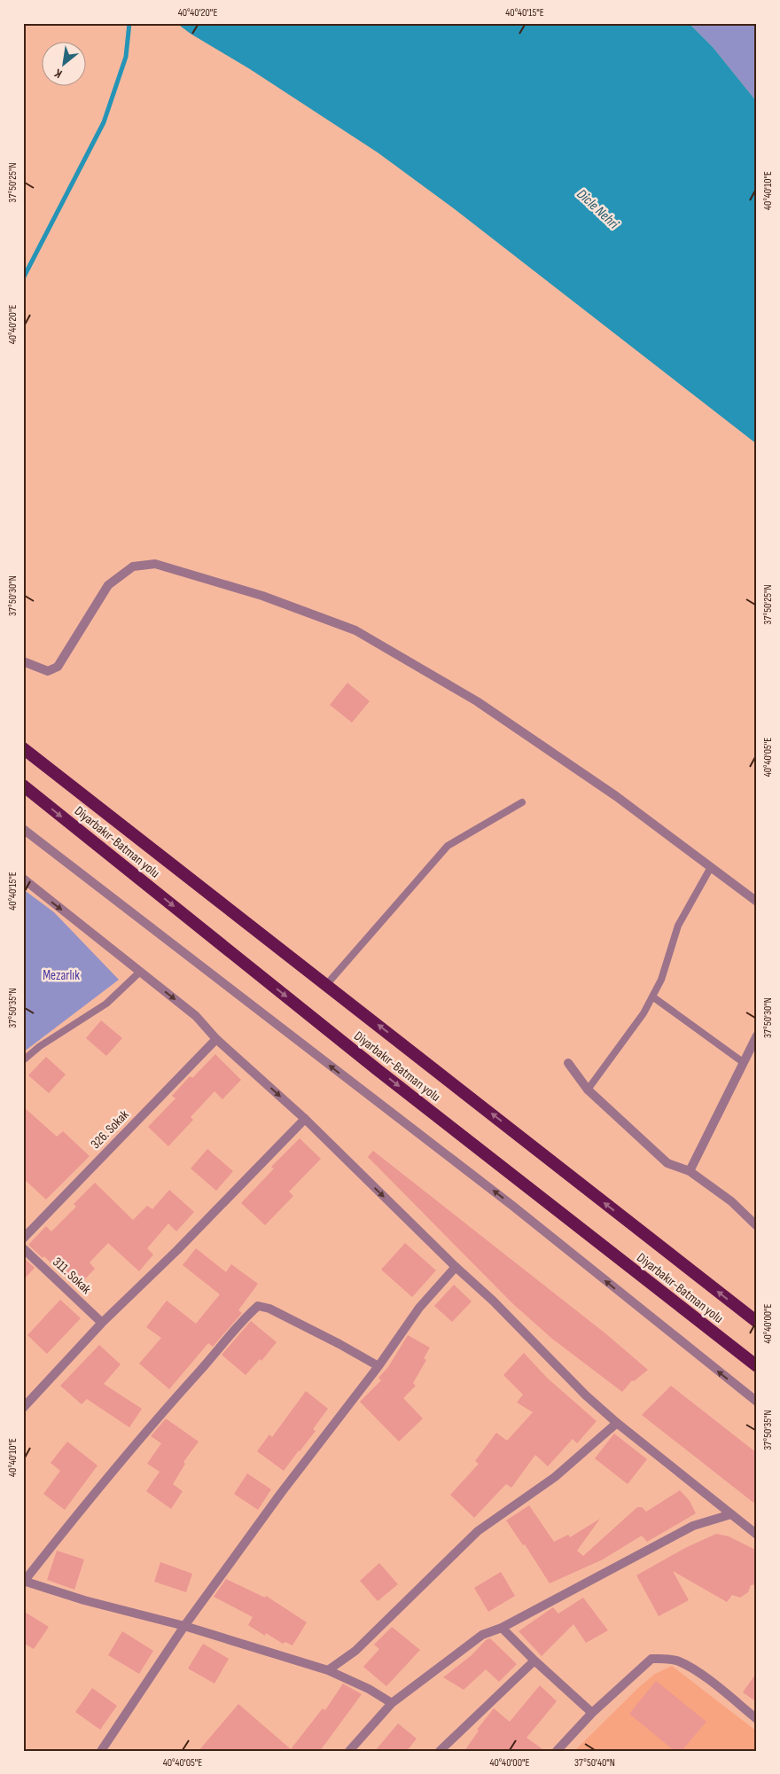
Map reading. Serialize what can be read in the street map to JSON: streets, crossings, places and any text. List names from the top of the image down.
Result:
{
  "streets": {
    "highway": ["Diyarbakır-Batman yolu"],
    "street": ["326. Sokak", "311. Sokak"]
  },
  "water": ["Dicle Nehri"],
  "parks": ["Mezarlık"],
  "north": "bottom left",
  "coordinates": [
    "40°40'20\"E",
    "40°40'15\"E",
    "37°50'25\"N",
    "40°40'10\"E",
    "37°50'30\"N",
    "40°40'05\"E",
    "37°50'35\"N",
    "40°40'00\"E",
    "37°50'40\"N"
  ]
}
